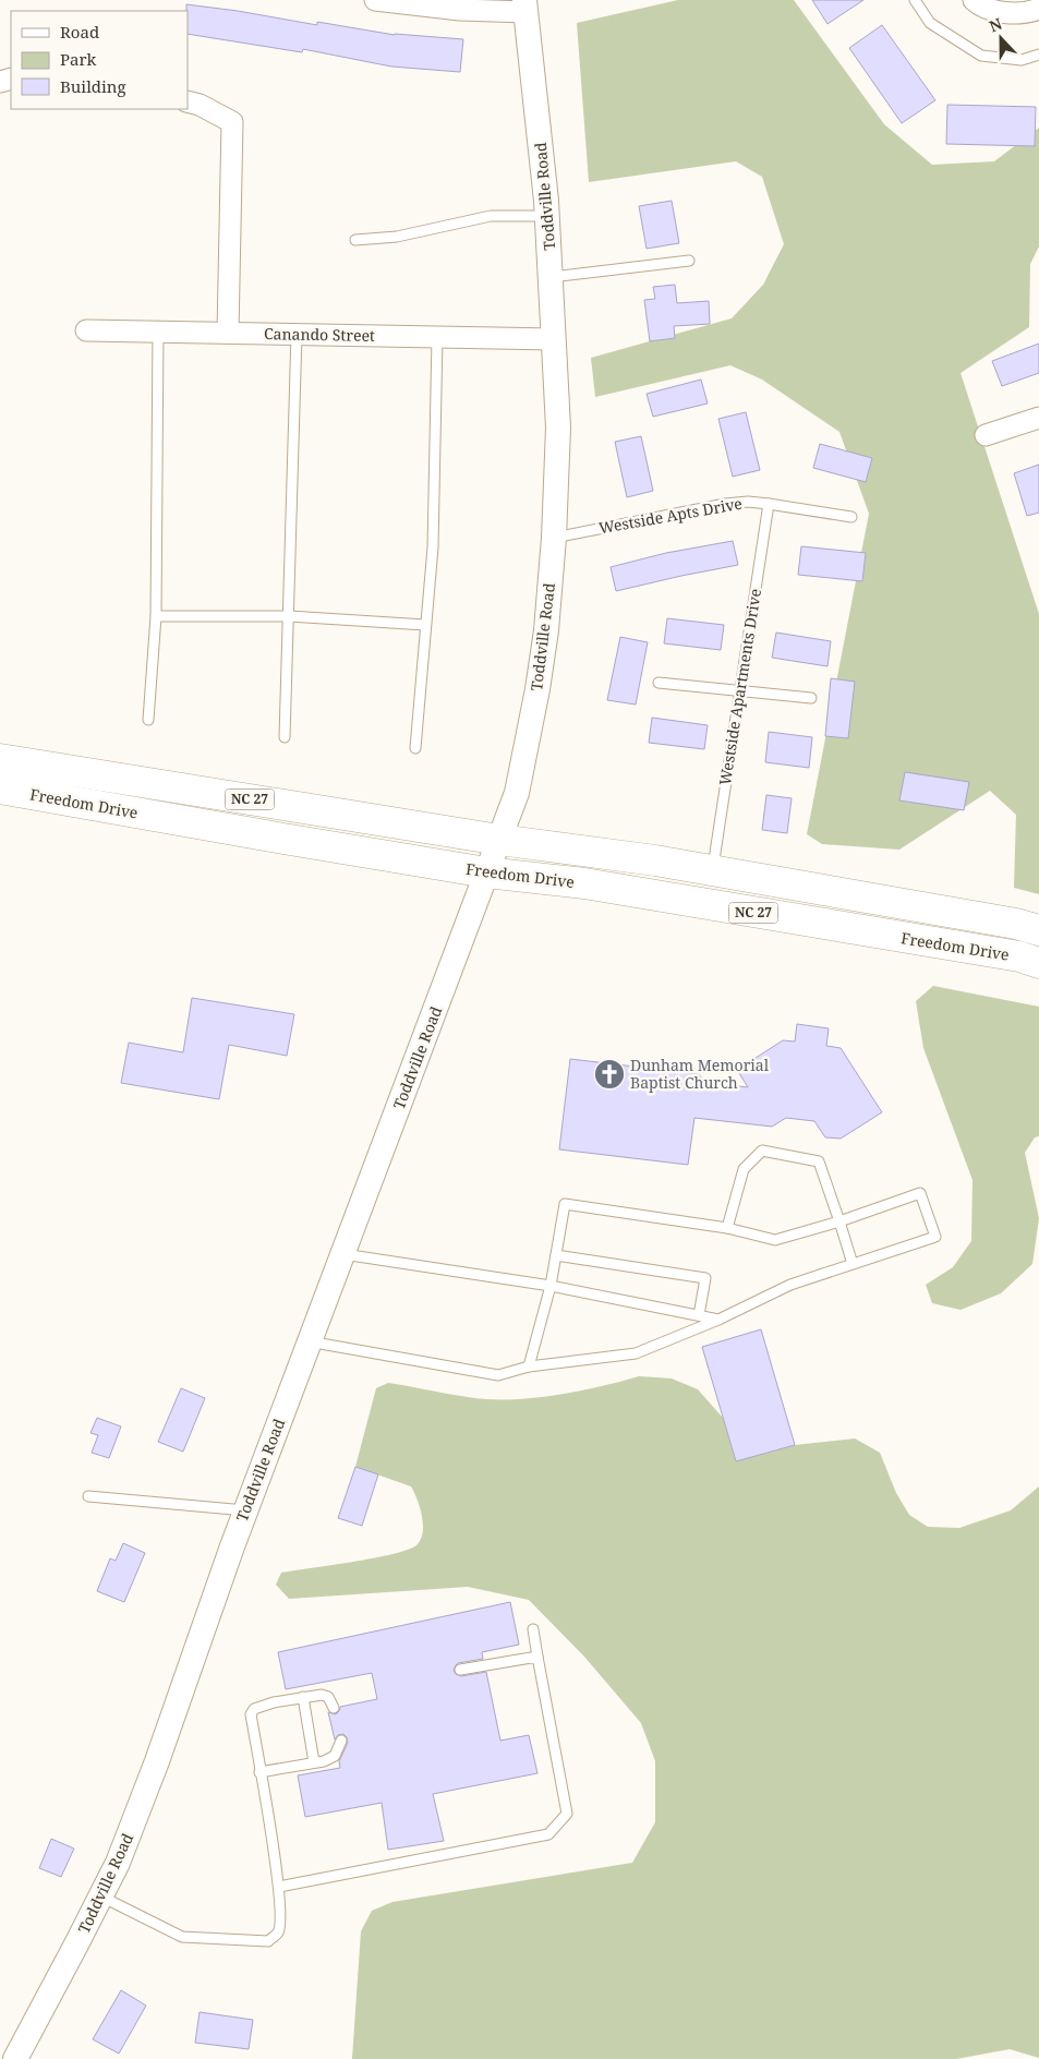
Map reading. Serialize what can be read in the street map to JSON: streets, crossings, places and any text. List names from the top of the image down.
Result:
{
  "streets": {
    "main road": ["NC 27", "Freedom Drive"],
    "street": ["Toddville Road", "Canando Street"],
    "lane": ["Westside Apts Drive", "Westside Apartments Drive"]
  },
  "crossings": [
    ["Toddville Road", "Canando Street"],
    ["Toddville Road", "Westside Apts Drive"],
    ["Toddville Road", "Freedom Drive"],
    ["Westside Apts Drive", "Westside Apartments Drive"],
    ["Westside Apartments Drive", "Freedom Drive"]
  ],
  "places": {
    "church": ["Dunham Memorial Baptist Church"]
  },
  "legend": ["Road", "Park", "Building"],
  "north": "top"
}
